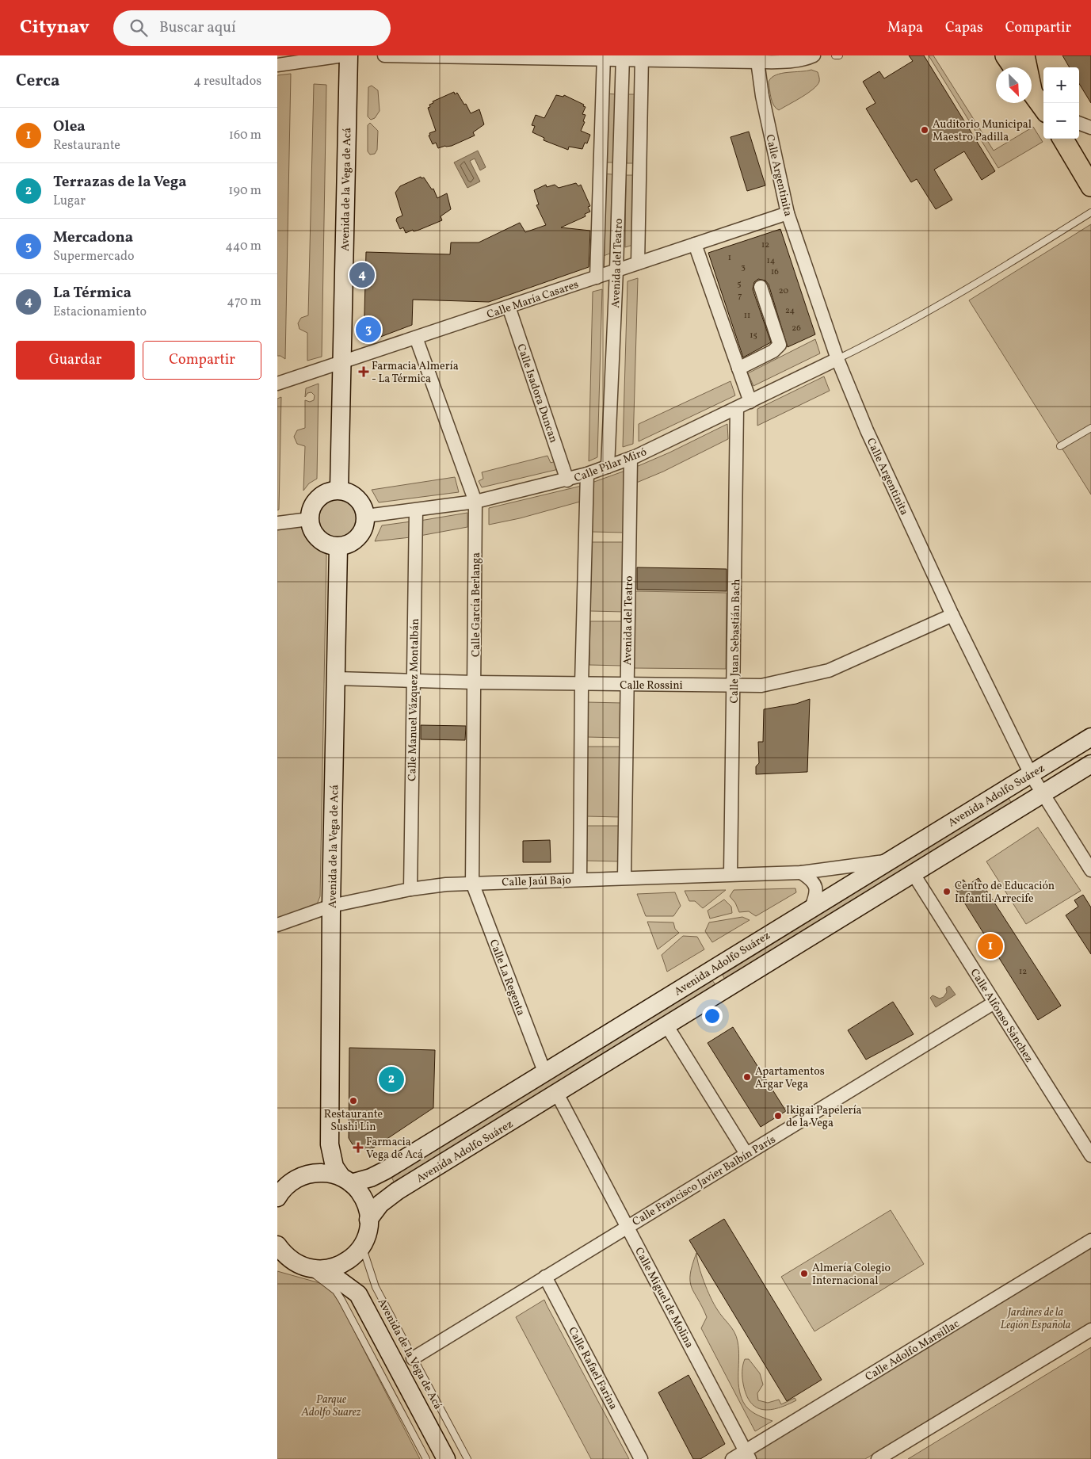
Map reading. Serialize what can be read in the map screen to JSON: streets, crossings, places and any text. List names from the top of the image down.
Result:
{
  "streets": {
    "main road": ["Avenida de la Vega de Acá", "Avenida Adolfo Suárez"],
    "street": [
      "Calle Argentinita",
      "Avenida del Teatro",
      "Calle María Casares",
      "Calle Isadora Duncan",
      "Calle Pilar Miró",
      "Calle García Berlanga",
      "Calle Juan Sebastián Bach",
      "Calle Rossini",
      "Calle Manuel Vázquez Montalbán",
      "Calle Jaúl Bajo",
      "Calle La Regenta",
      "Calle Alfonso Sánchez",
      "Calle Francisco Javier Balbín París",
      "Calle Miguel de Molina",
      "Calle Adolfo Marsillac",
      "Calle Rafael Farina"
    ]
  },
  "crossings": [
    ["Calle Argentinita", "Calle María Casares"],
    ["Calle Argentinita", "Calle Pilar Miró"],
    ["Calle Argentinita", "Calle Rossini"],
    ["Calle Argentinita", "Avenida Adolfo Suárez"],
    ["Avenida de la Vega de Acá", "Calle María Casares"],
    ["Avenida de la Vega de Acá", "Calle Pilar Miró"],
    ["Avenida de la Vega de Acá", "Calle Rossini"],
    ["Avenida de la Vega de Acá", "Avenida Adolfo Suárez"],
    ["Avenida de la Vega de Acá", "Calle Jaúl Bajo"],
    ["Avenida de la Vega de Acá", "Calle Francisco Javier Balbín París"],
    ["Avenida del Teatro", "Calle María Casares"],
    ["Avenida del Teatro", "Calle Pilar Miró"],
    ["Avenida del Teatro", "Calle Rossini"],
    ["Avenida del Teatro", "Calle Jaúl Bajo"],
    ["Calle María Casares", "Calle Isadora Duncan"],
    ["Calle María Casares", "Calle García Berlanga"],
    ["Calle Isadora Duncan", "Calle Pilar Miró"],
    ["Calle Pilar Miró", "Calle García Berlanga"],
    ["Calle Pilar Miró", "Calle Juan Sebastián Bach"],
    ["Calle Pilar Miró", "Calle Manuel Vázquez Montalbán"],
    ["Calle García Berlanga", "Calle Rossini"],
    ["Calle García Berlanga", "Calle Jaúl Bajo"],
    ["Calle García Berlanga", "Calle La Regenta"],
    ["Calle Juan Sebastián Bach", "Calle Rossini"],
    ["Calle Juan Sebastián Bach", "Calle Jaúl Bajo"],
    ["Calle Rossini", "Calle Manuel Vázquez Montalbán"],
    ["Calle Manuel Vázquez Montalbán", "Calle Jaúl Bajo"],
    ["Avenida Adolfo Suárez", "Calle Jaúl Bajo"],
    ["Avenida Adolfo Suárez", "Calle La Regenta"],
    ["Avenida Adolfo Suárez", "Calle Alfonso Sánchez"],
    ["Avenida Adolfo Suárez", "Calle Miguel de Molina"],
    ["Calle Jaúl Bajo", "Calle La Regenta"],
    ["Calle Alfonso Sánchez", "Calle Francisco Javier Balbín París"],
    ["Calle Francisco Javier Balbín París", "Calle Miguel de Molina"],
    ["Calle Francisco Javier Balbín París", "Calle Rafael Farina"],
    ["Calle Miguel de Molina", "Calle Adolfo Marsillac"]
  ],
  "parks": ["Jardines de la Legión Española", "Parque Adolfo Suarez"],
  "places": {
    "other": [
      "Auditorio Municipal Maestro Padilla",
      "Centro de Educación Infantil Arrecife",
      "Apartamentos Argar Vega",
      "Restaurante Sushi Lin",
      "Ikigai Papelería de la Vega",
      "Almería Colegio Internacional"
    ],
    "health": ["Farmacia Almería - La Térmica", "Farmacia Vega de Acá"]
  },
  "house_numbers": [
    "12",
    "1",
    "14",
    "3",
    "16",
    "5",
    "20",
    "7",
    "24",
    "11",
    "26",
    "15",
    "12"
  ],
  "north": "bottom right",
  "page": {
    "header": "Citynav",
    "search": "Buscar aquí",
    "nav": ["Mapa", "Capas", "Compartir"],
    "heading": ["Cerca", "4 resultados"],
    "map_buttons": ["+", "−"],
    "list": [
      {
        "mark": "1",
        "name": "Olea",
        "note": "Restaurante",
        "value": "160 m"
      },
      {
        "mark": "2",
        "name": "Terrazas de la Vega",
        "note": "Lugar",
        "value": "190 m"
      },
      {
        "mark": "3",
        "name": "Mercadona",
        "note": "Supermercado",
        "value": "440 m"
      },
      {
        "mark": "4",
        "name": "La Térmica",
        "note": "Estacionamiento",
        "value": "470 m"
      }
    ],
    "pins": [
      "4",
      "3",
      "1",
      "2"
    ],
    "buttons": ["Guardar", "Compartir"]
  }
}
